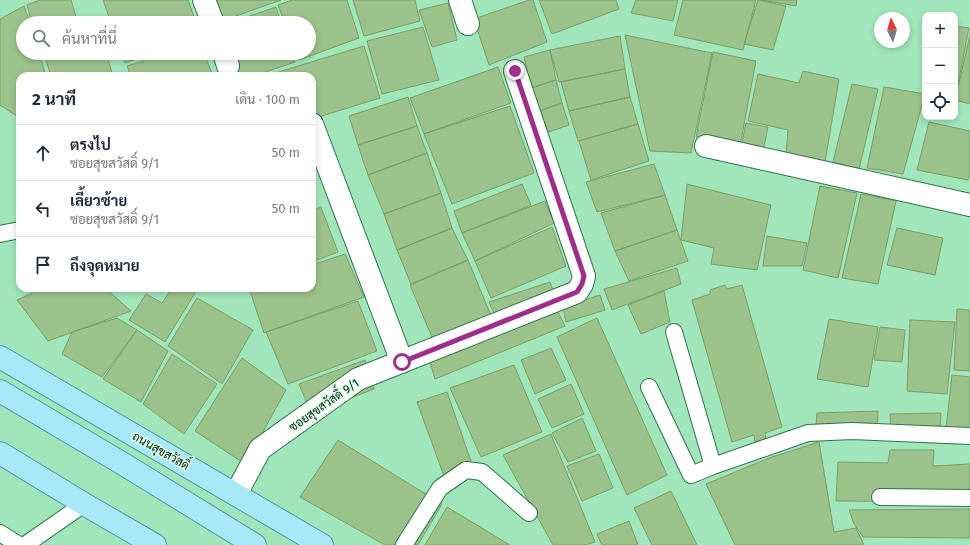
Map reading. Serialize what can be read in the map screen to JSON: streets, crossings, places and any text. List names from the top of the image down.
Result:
{
  "streets": {
    "main road": ["ถนนสุขสวัสดิ์"],
    "street": ["ซอยสุขสวัสดิ์ 9/1"]
  },
  "crossings": [
    ["ซอยสุขสวัสดิ์ 9/1", "ถนนสุขสวัสดิ์"]
  ],
  "north": "top",
  "page": {
    "map_buttons": ["+", "−"],
    "search": "ค้นหาที่นี่",
    "heading": ["2 นาที", "เดิน · 100 m"],
    "list": [
      ["ตรงไป", "ซอยสุขสวัสดิ์ 9/1", "50 m"],
      ["เลี้ยวซ้าย", "ซอยสุขสวัสดิ์ 9/1", "50 m"],
      "ถึงจุดหมาย"
    ]
  }
}
